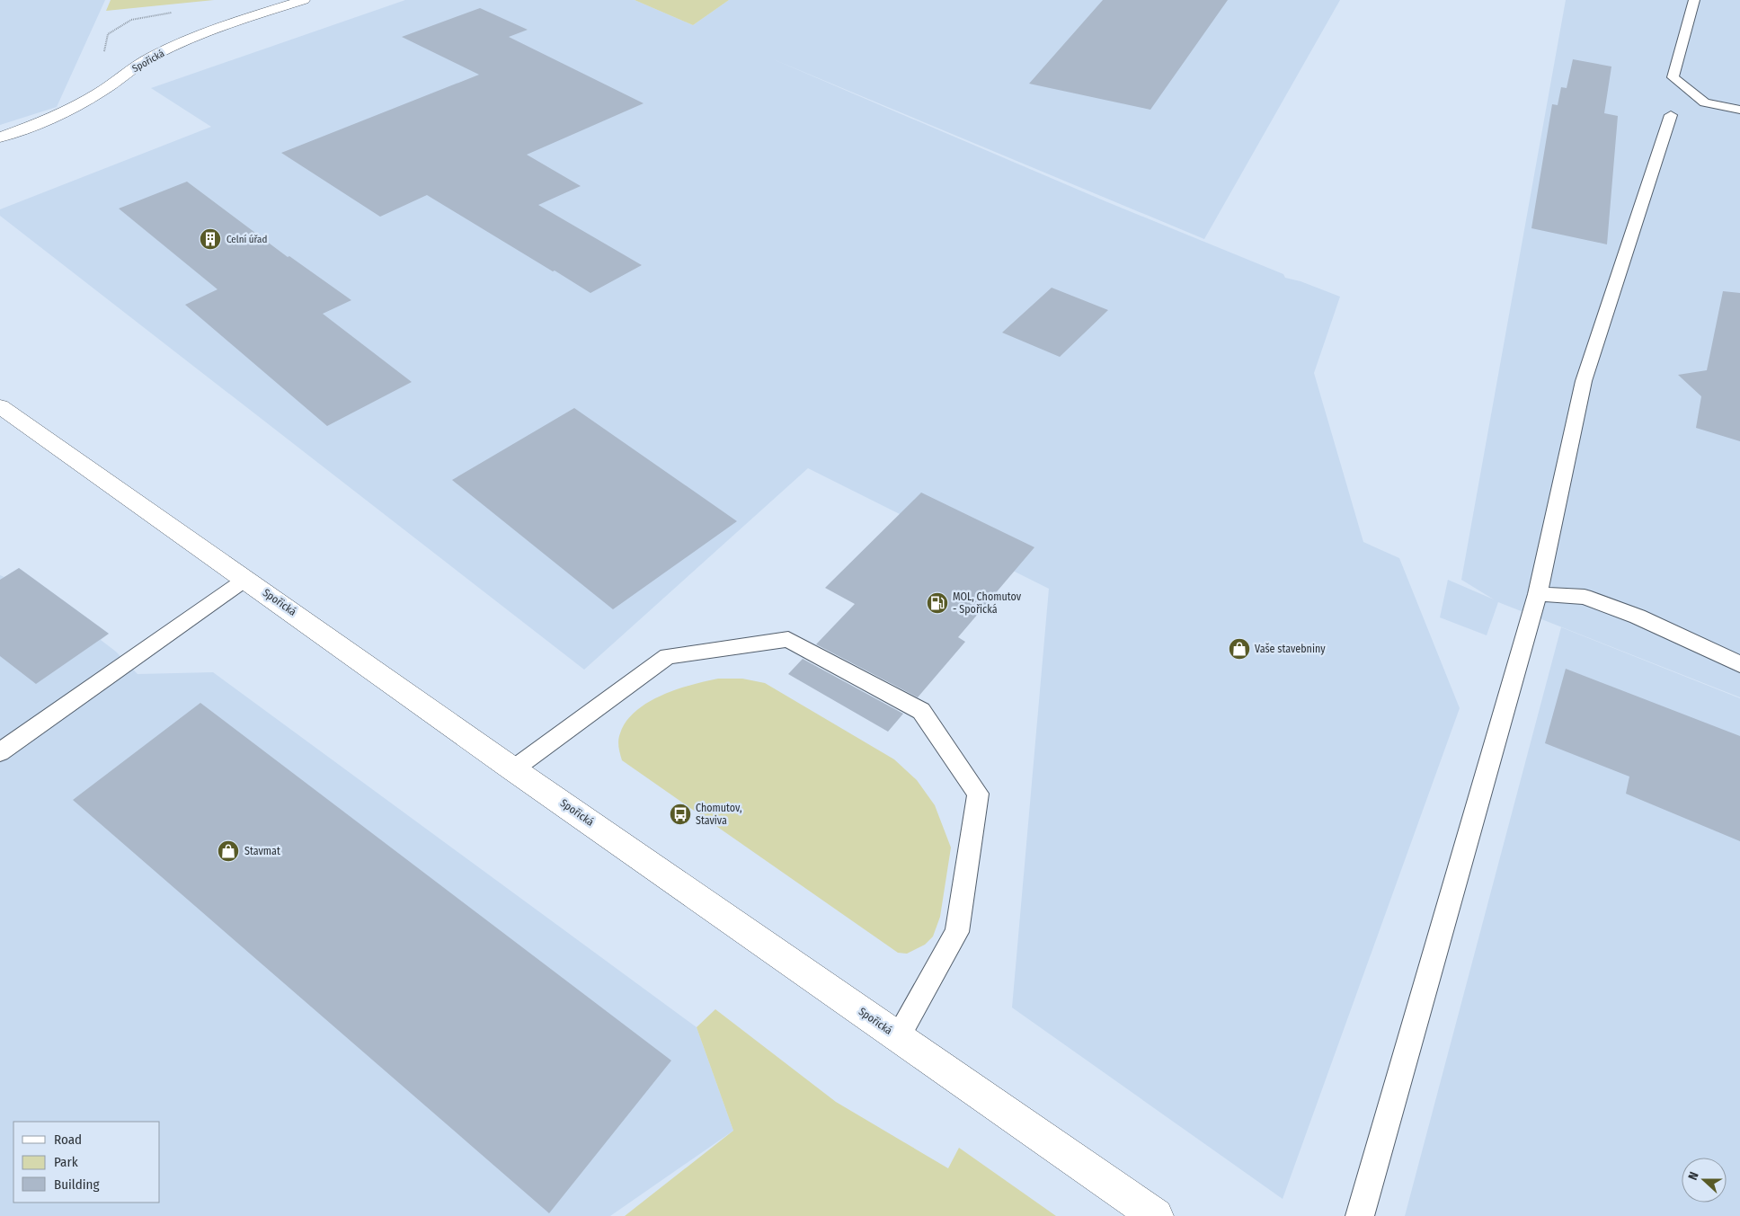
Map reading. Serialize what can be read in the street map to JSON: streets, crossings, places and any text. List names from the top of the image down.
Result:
{
  "streets": {
    "street": ["Spořická"]
  },
  "places": {
    "building": ["Celní úřad"],
    "fuel station": ["MOL, Chomutov - Spořická"],
    "shop": ["Vaše stavebniny", "Stavmat"],
    "bus stop": ["Chomutov, Staviva"]
  },
  "legend": ["Road", "Park", "Building"],
  "north": "left"
}
